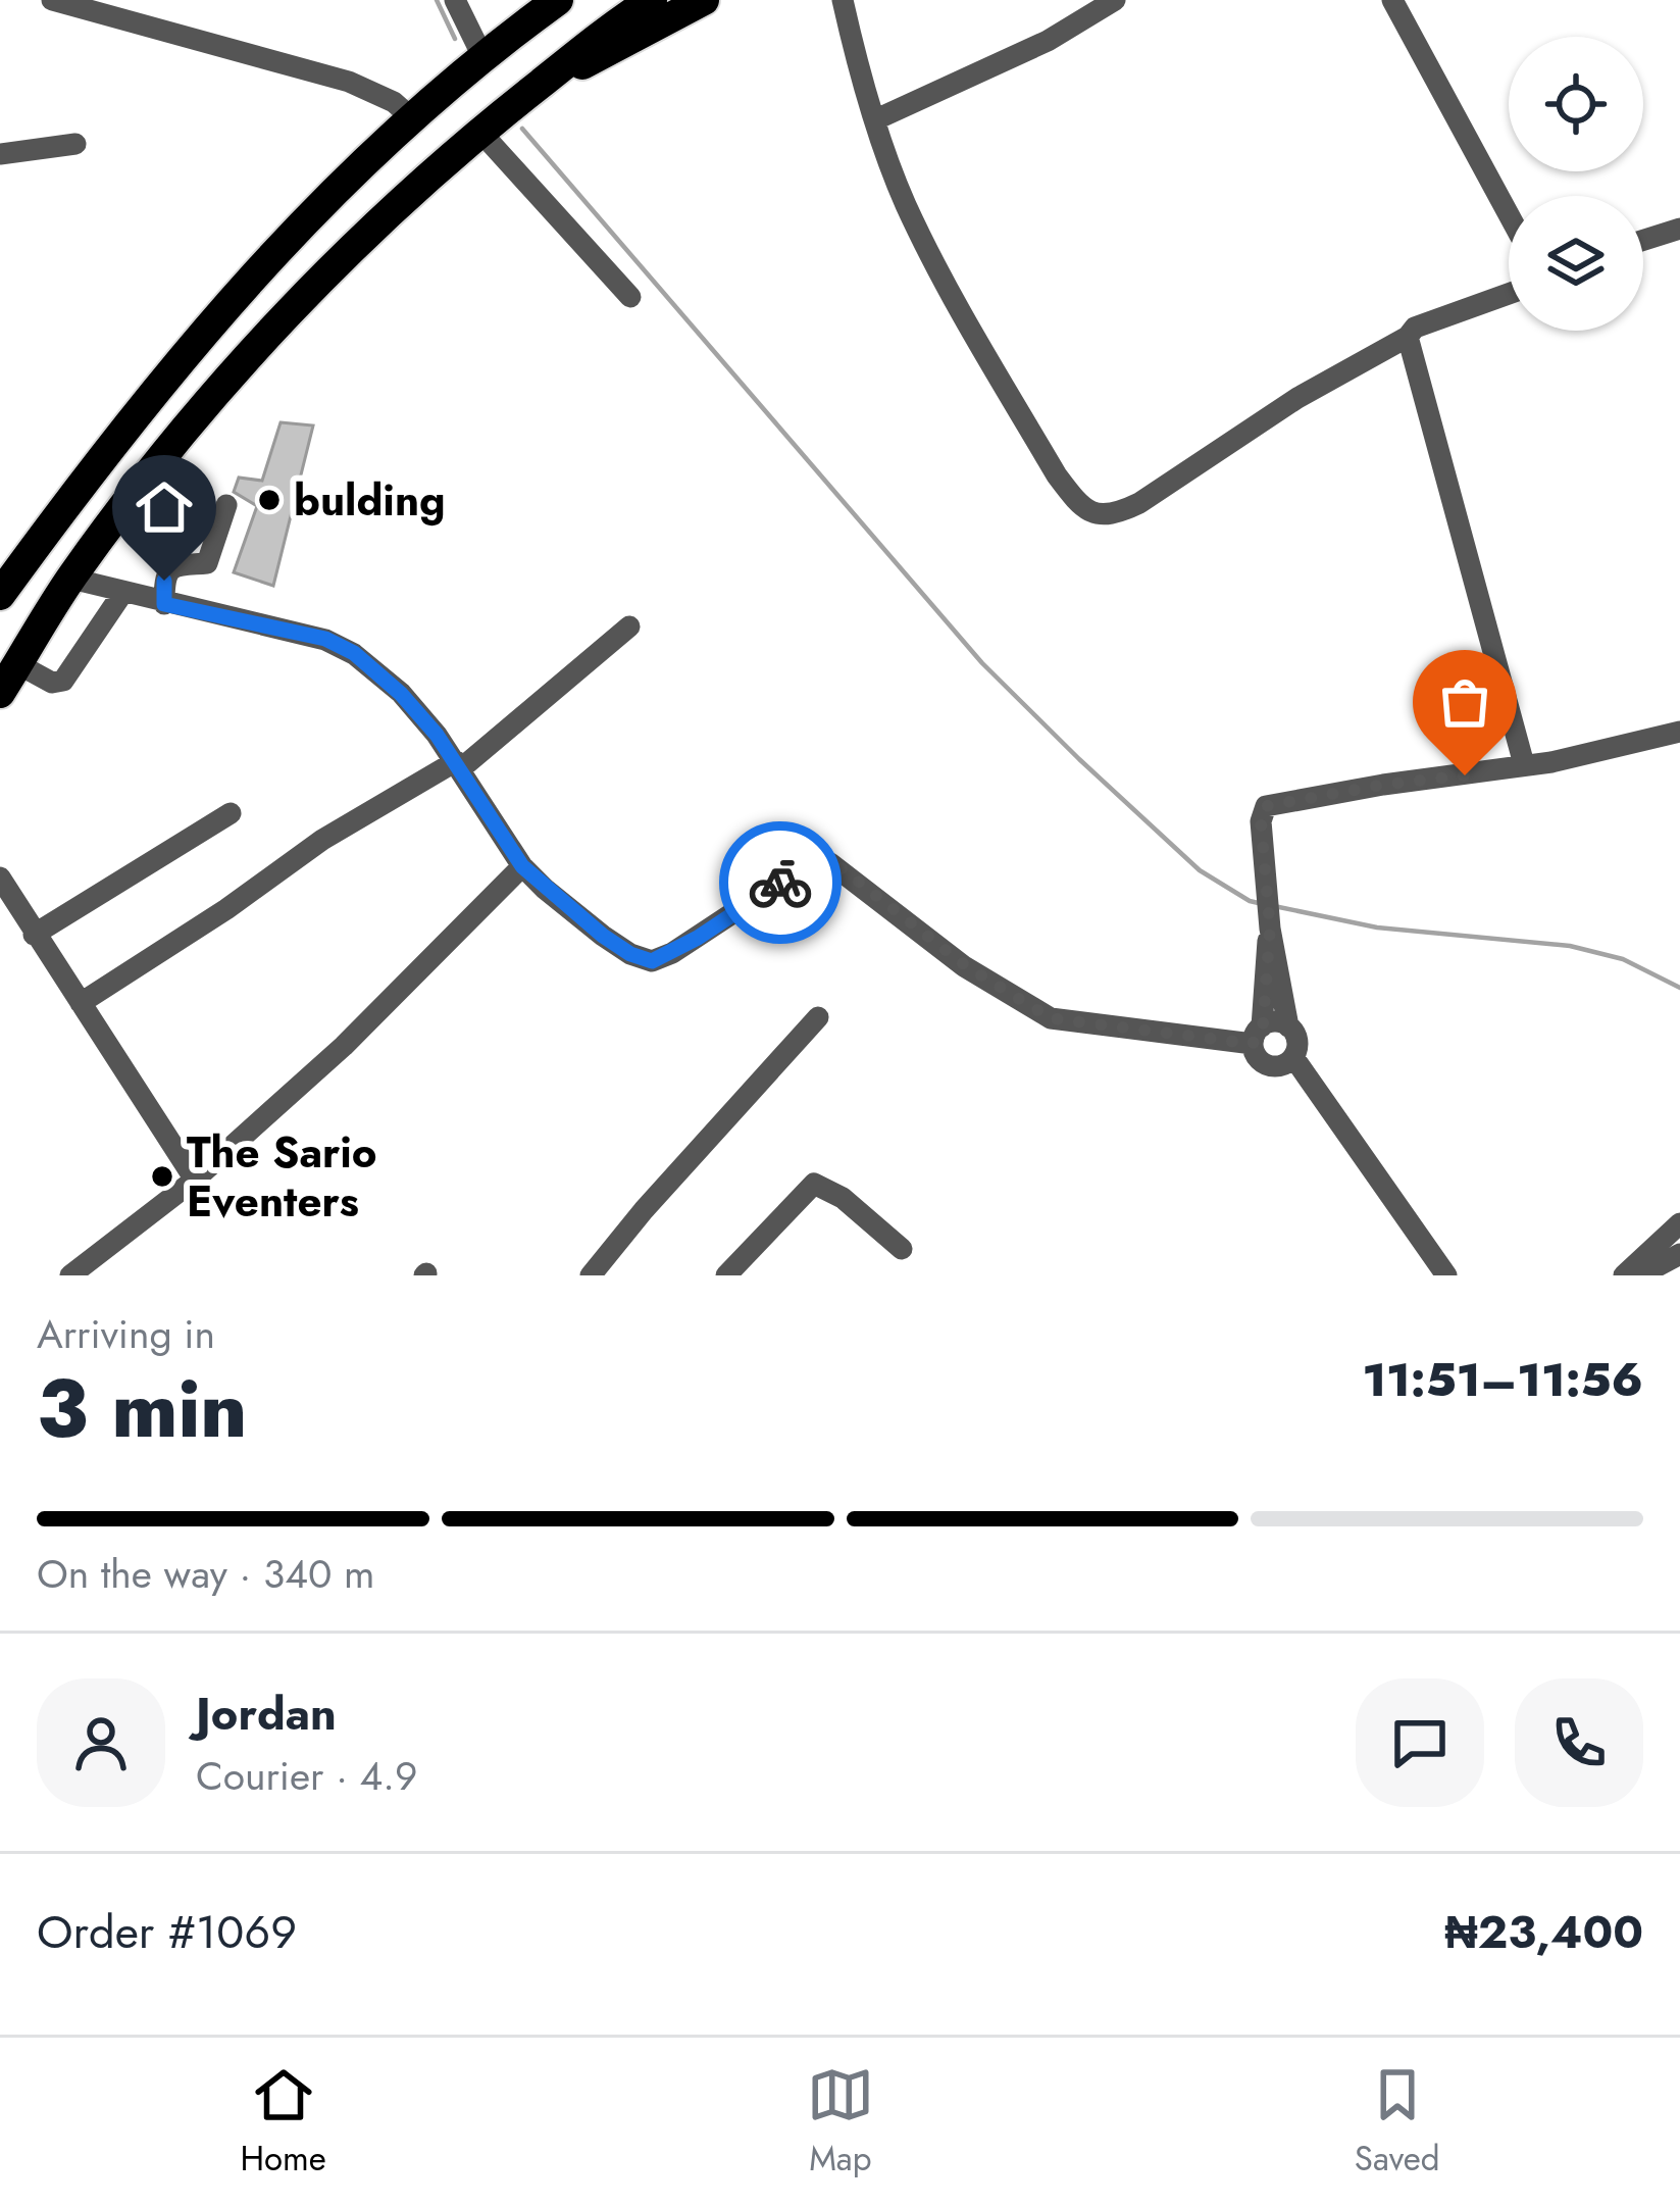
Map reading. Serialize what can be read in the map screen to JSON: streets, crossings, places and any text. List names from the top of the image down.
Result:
{
  "places": ["bulding", "The Sario Eventers"],
  "page": {
    "heading": ["3 min", "Arriving in", "11:51–11:56"],
    "panel": [
      "Jordan",
      "Courier · 4.9",
      "Order #1069",
      "₦23,400"
    ],
    "bar": "On the way · 340 m",
    "tabs": ["Home", "Map", "Saved"]
  }
}
